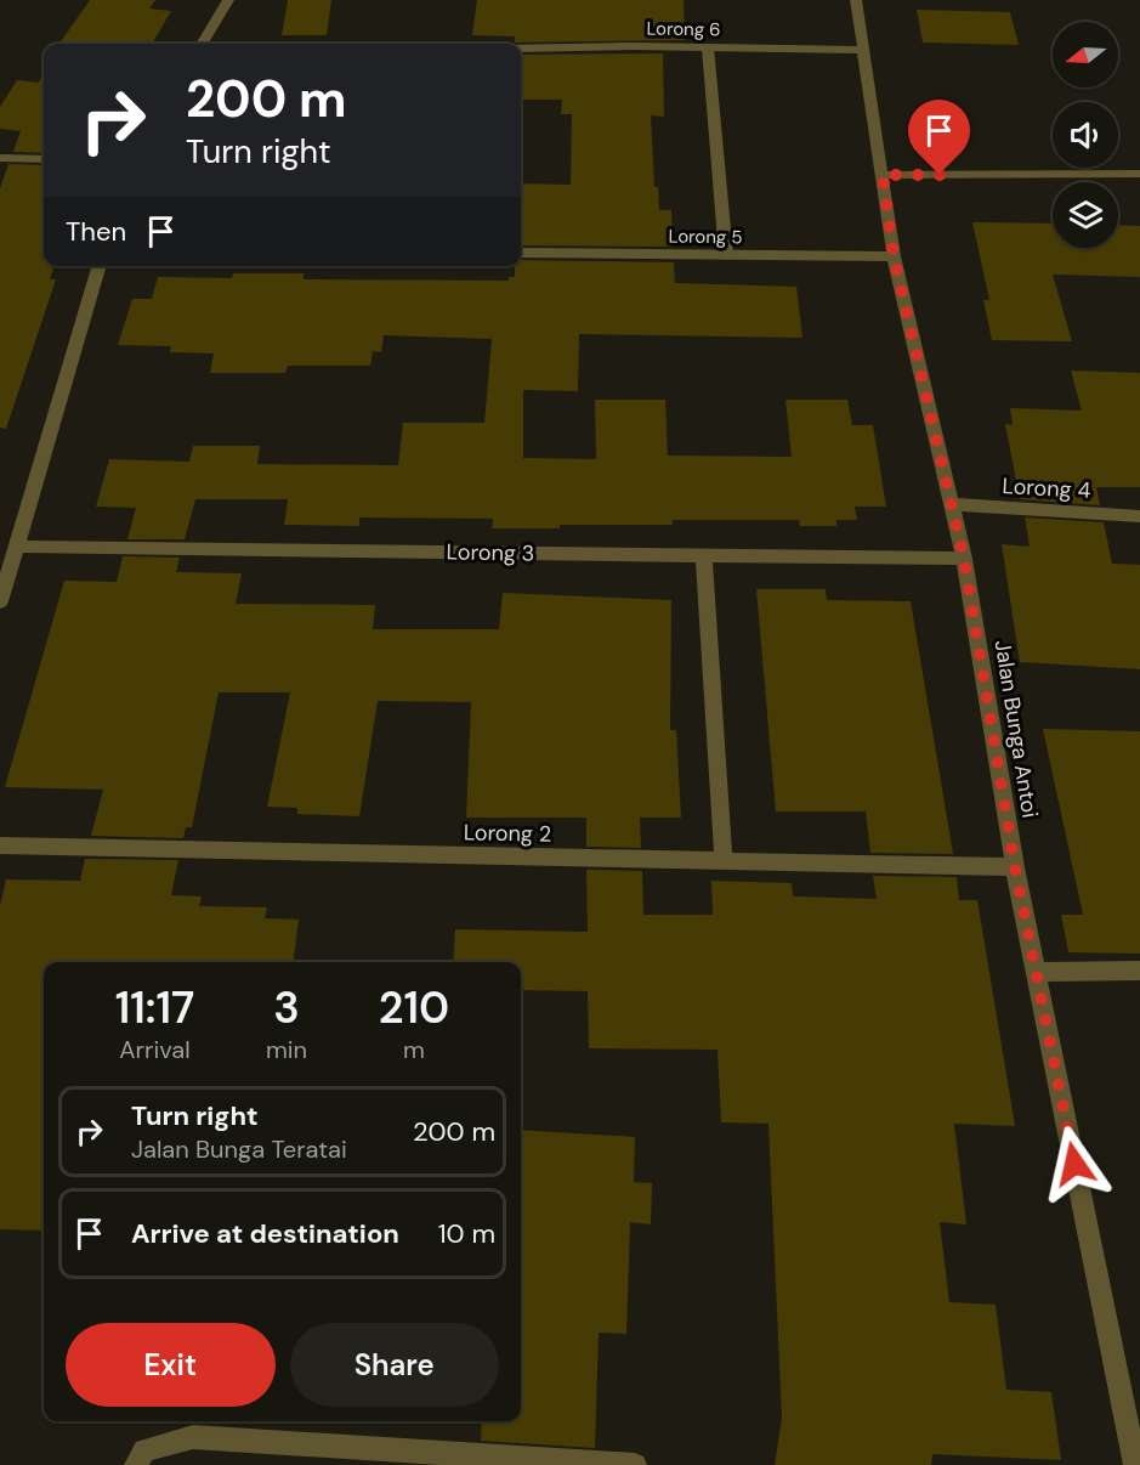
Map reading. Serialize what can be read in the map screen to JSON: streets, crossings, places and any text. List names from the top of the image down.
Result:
{
  "streets": {
    "street": [
      "Lorong 6",
      "Lorong 5",
      "Lorong 4",
      "Lorong 3",
      "Jalan Bunga Antoi",
      "Lorong 2"
    ]
  },
  "crossings": [
    ["Lorong 6", "Jalan Bunga Antoi"],
    ["Lorong 5", "Jalan Bunga Antoi"],
    ["Lorong 4", "Jalan Bunga Antoi"],
    ["Lorong 3", "Jalan Bunga Antoi"],
    ["Jalan Bunga Antoi", "Lorong 2"]
  ],
  "north": "left",
  "page": {
    "turn": ["200 m", "Turn right"],
    "then": "Then",
    "eta": [
      "11:17",
      "Arrival",
      "3",
      "min",
      "210",
      "m"
    ],
    "list": [
      {
        "name": "Turn right",
        "note": "Jalan Bunga Teratai",
        "value": "200 m"
      },
      {
        "name": "Arrive at destination",
        "value": "10 m"
      }
    ],
    "buttons": ["Exit", "Share"]
  }
}
